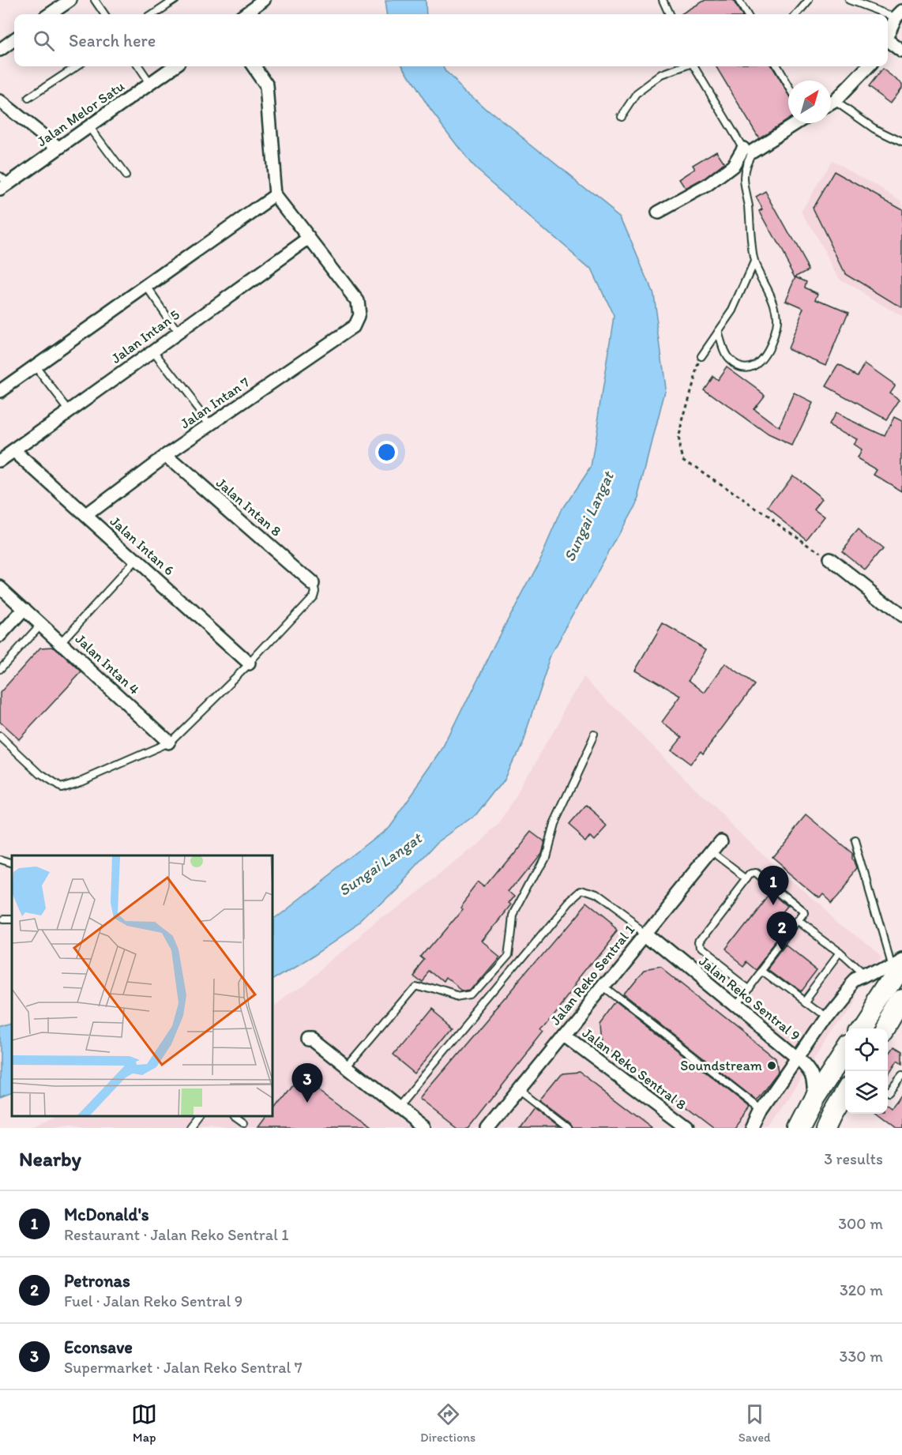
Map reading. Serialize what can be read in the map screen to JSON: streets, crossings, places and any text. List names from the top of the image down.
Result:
{
  "streets": {
    "street": [
      "Jalan Melor Satu",
      "Jalan Intan 5",
      "Jalan Intan 7",
      "Jalan Intan 8",
      "Jalan Intan 6",
      "Jalan Intan 4",
      "Jalan Reko Sentral 1",
      "Jalan Reko Sentral 9",
      "Jalan Reko Sentral 8"
    ]
  },
  "crossings": [
    ["Jalan Intan 5", "Jalan Intan 7"],
    ["Jalan Intan 5", "Jalan Intan 6"],
    ["Jalan Intan 7", "Jalan Intan 8"],
    ["Jalan Intan 7", "Jalan Intan 6"],
    ["Jalan Reko Sentral 1", "Jalan Reko Sentral 9"],
    ["Jalan Reko Sentral 1", "Jalan Reko Sentral 8"]
  ],
  "water": ["Sungai Langat"],
  "places": ["Soundstream"],
  "north": "top right",
  "page": {
    "search": "Search here",
    "pins": ["1", "2", "3"],
    "heading": ["Nearby", "3 results"],
    "list": [
      {
        "mark": "1",
        "name": "McDonald's",
        "note": "Restaurant · Jalan Reko Sentral 1",
        "value": "300 m"
      },
      {
        "mark": "2",
        "name": "Petronas",
        "note": "Fuel · Jalan Reko Sentral 9",
        "value": "320 m"
      },
      {
        "mark": "3",
        "name": "Econsave",
        "note": "Supermarket · Jalan Reko Sentral 7",
        "value": "330 m"
      }
    ],
    "nav": ["Map", "Directions", "Saved"]
  }
}
